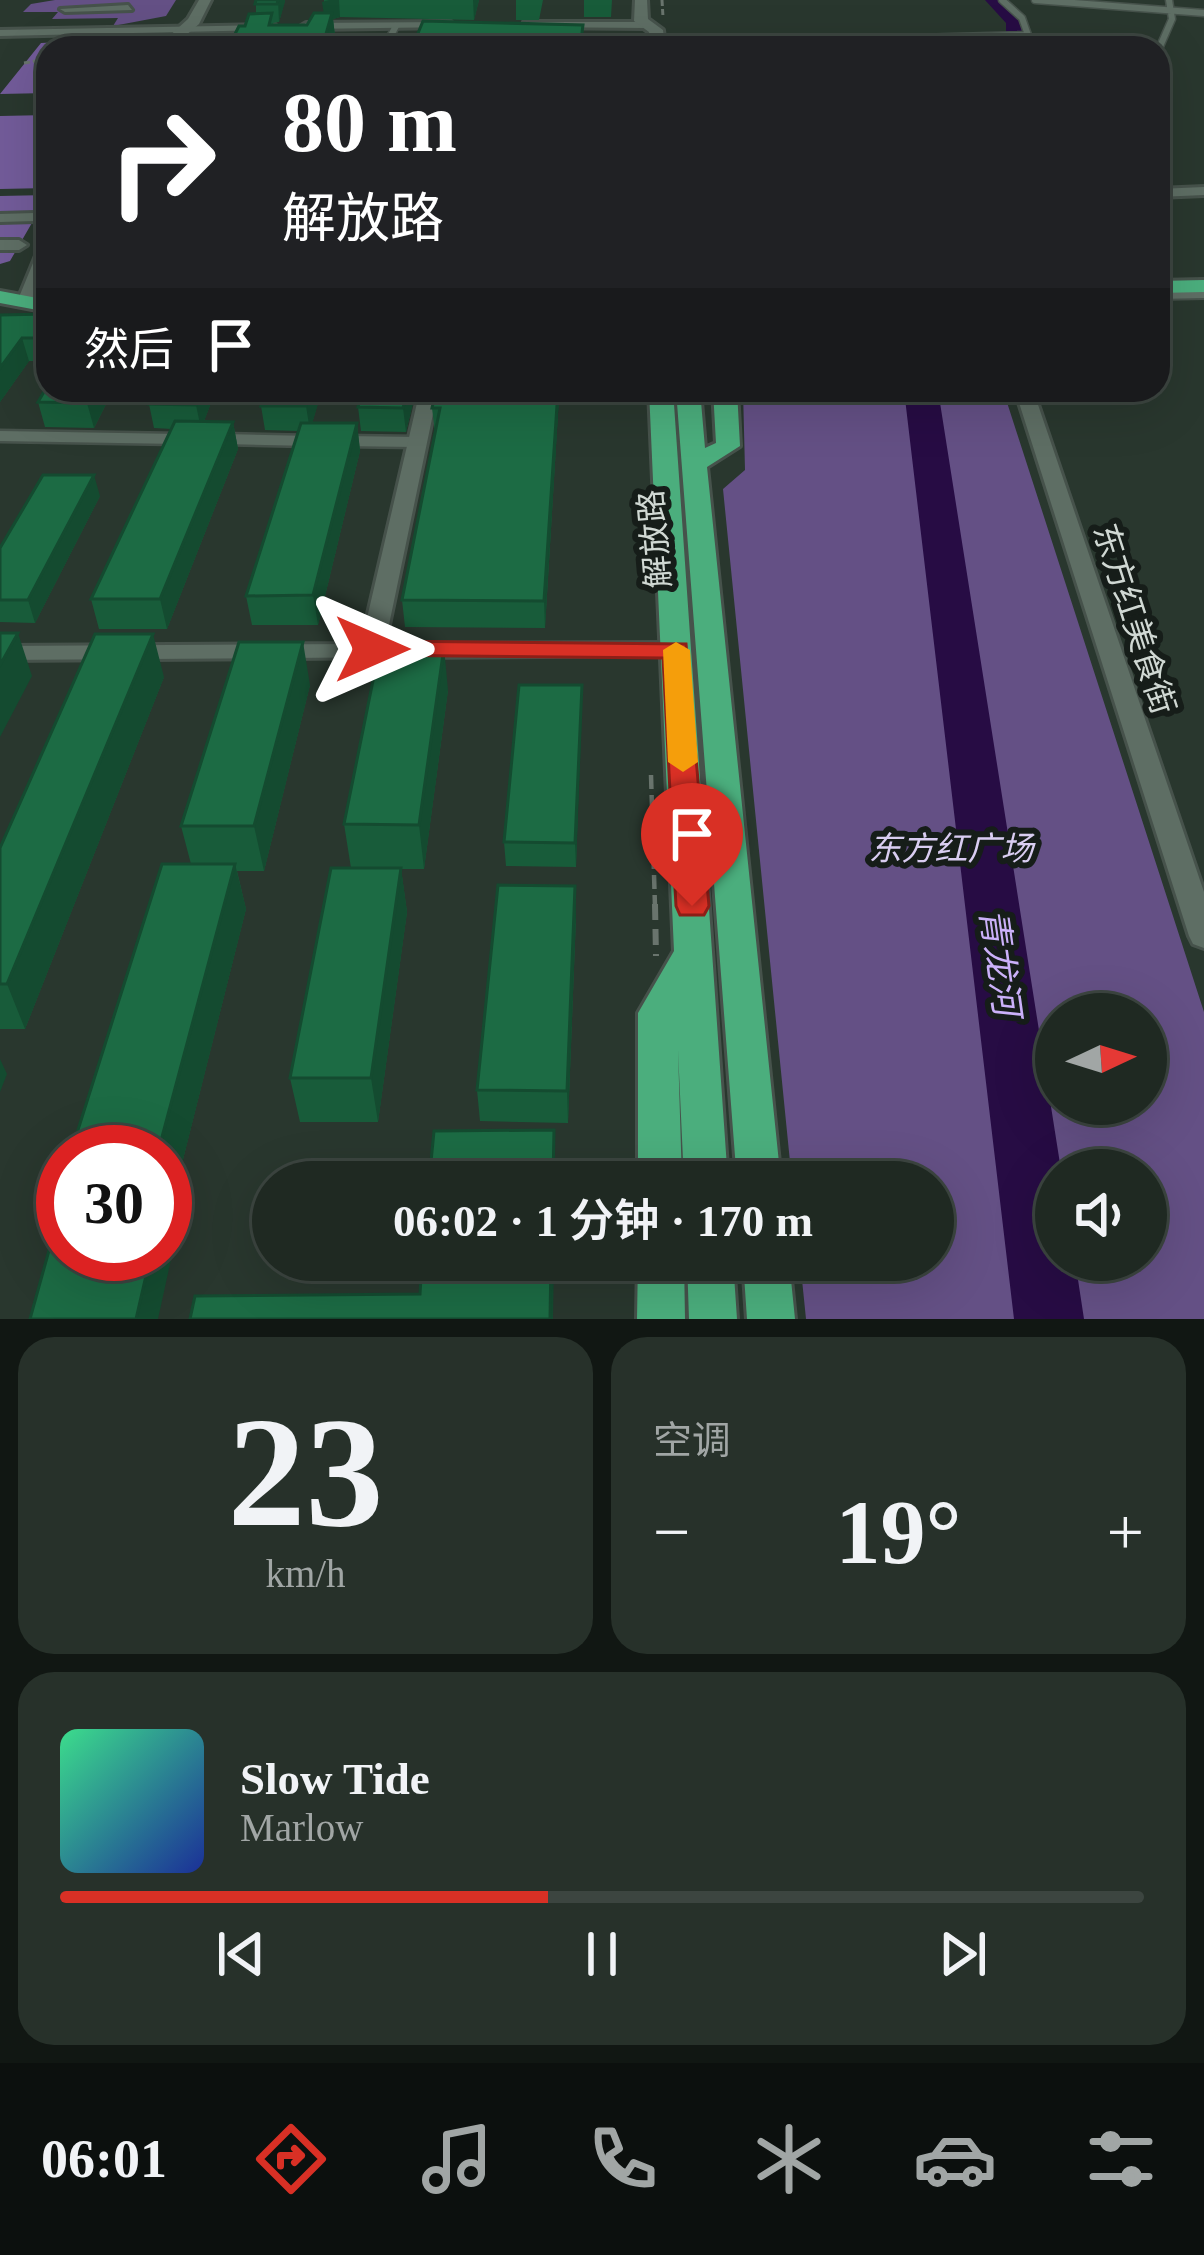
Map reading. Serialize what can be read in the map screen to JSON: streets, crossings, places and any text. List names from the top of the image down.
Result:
{
  "streets": {
    "main road": ["解放路"],
    "street": ["东方红美食街"]
  },
  "water": ["青龙河"],
  "parks": ["东方红广场"],
  "north": "right",
  "page": {
    "turn": ["80 m", "解放路"],
    "then": "然后",
    "limit": "30",
    "trip": "06:02 · 1 分钟 · 170 m",
    "tile": [
      ["23", "km/h"],
      "空调"
    ],
    "heat": ["−", "19°", "+"],
    "song": ["Slow Tide", "Marlow"],
    "tabs": "06:01"
  }
}
